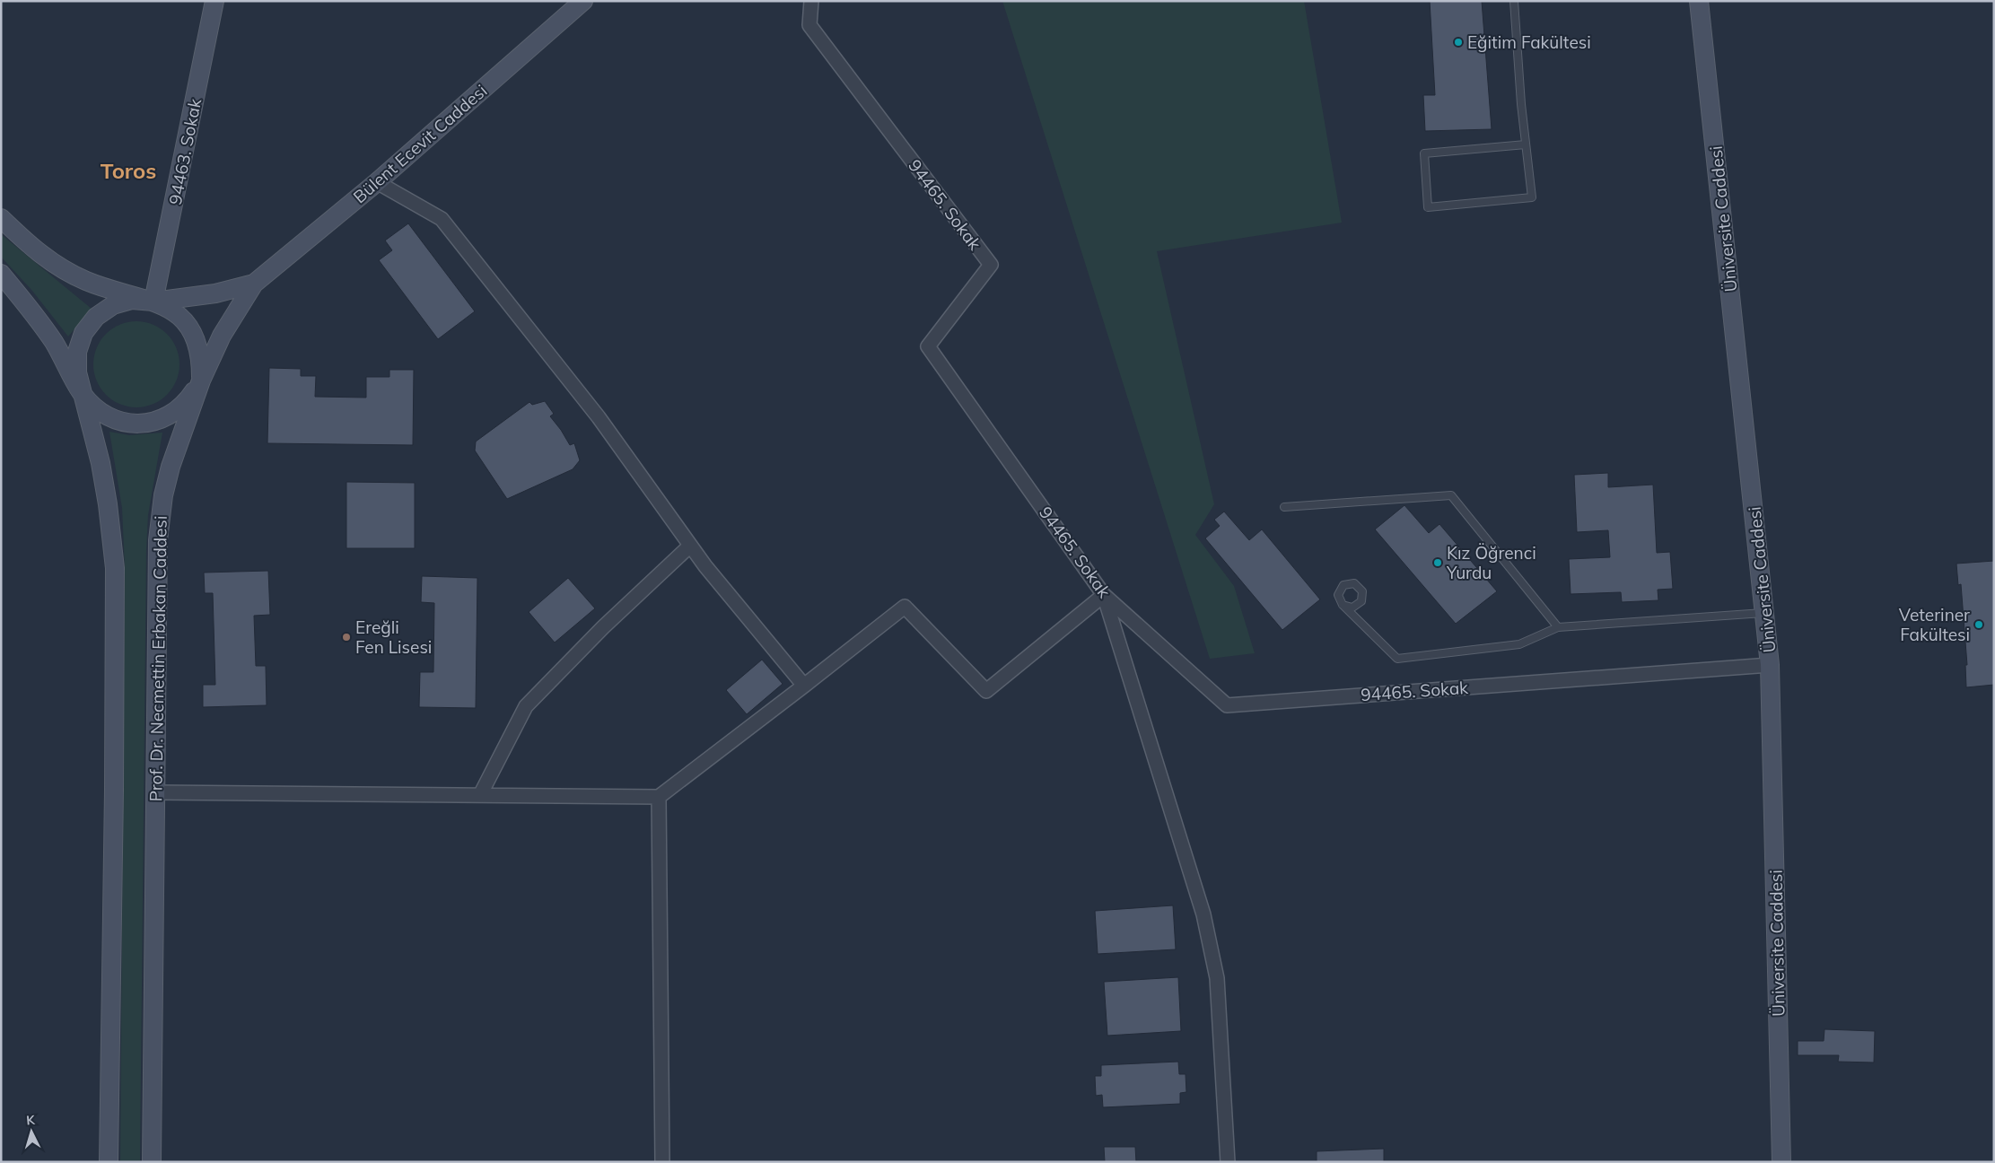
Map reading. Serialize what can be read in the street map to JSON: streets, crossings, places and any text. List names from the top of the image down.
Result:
{
  "streets": {
    "main road": [
      "Bülent Ecevit Caddesi",
      "94463. Sokak",
      "Üniversite Caddesi",
      "Prof. Dr. Necmettin Erbakan Caddesi"
    ],
    "street": ["94465. Sokak"]
  },
  "crossings": [
    ["Bülent Ecevit Caddesi", "94463. Sokak"],
    ["Bülent Ecevit Caddesi", "Prof. Dr. Necmettin Erbakan Caddesi"],
    ["94463. Sokak", "Prof. Dr. Necmettin Erbakan Caddesi"],
    ["94465. Sokak", "Üniversite Caddesi"]
  ],
  "districts": ["Toros"],
  "places": [
    "Eğitim Fakültesi",
    "Kız Öğrenci Yurdu",
    "Veteriner Fakültesi",
    "Ereğli Fen Lisesi"
  ],
  "north": "top"
}
